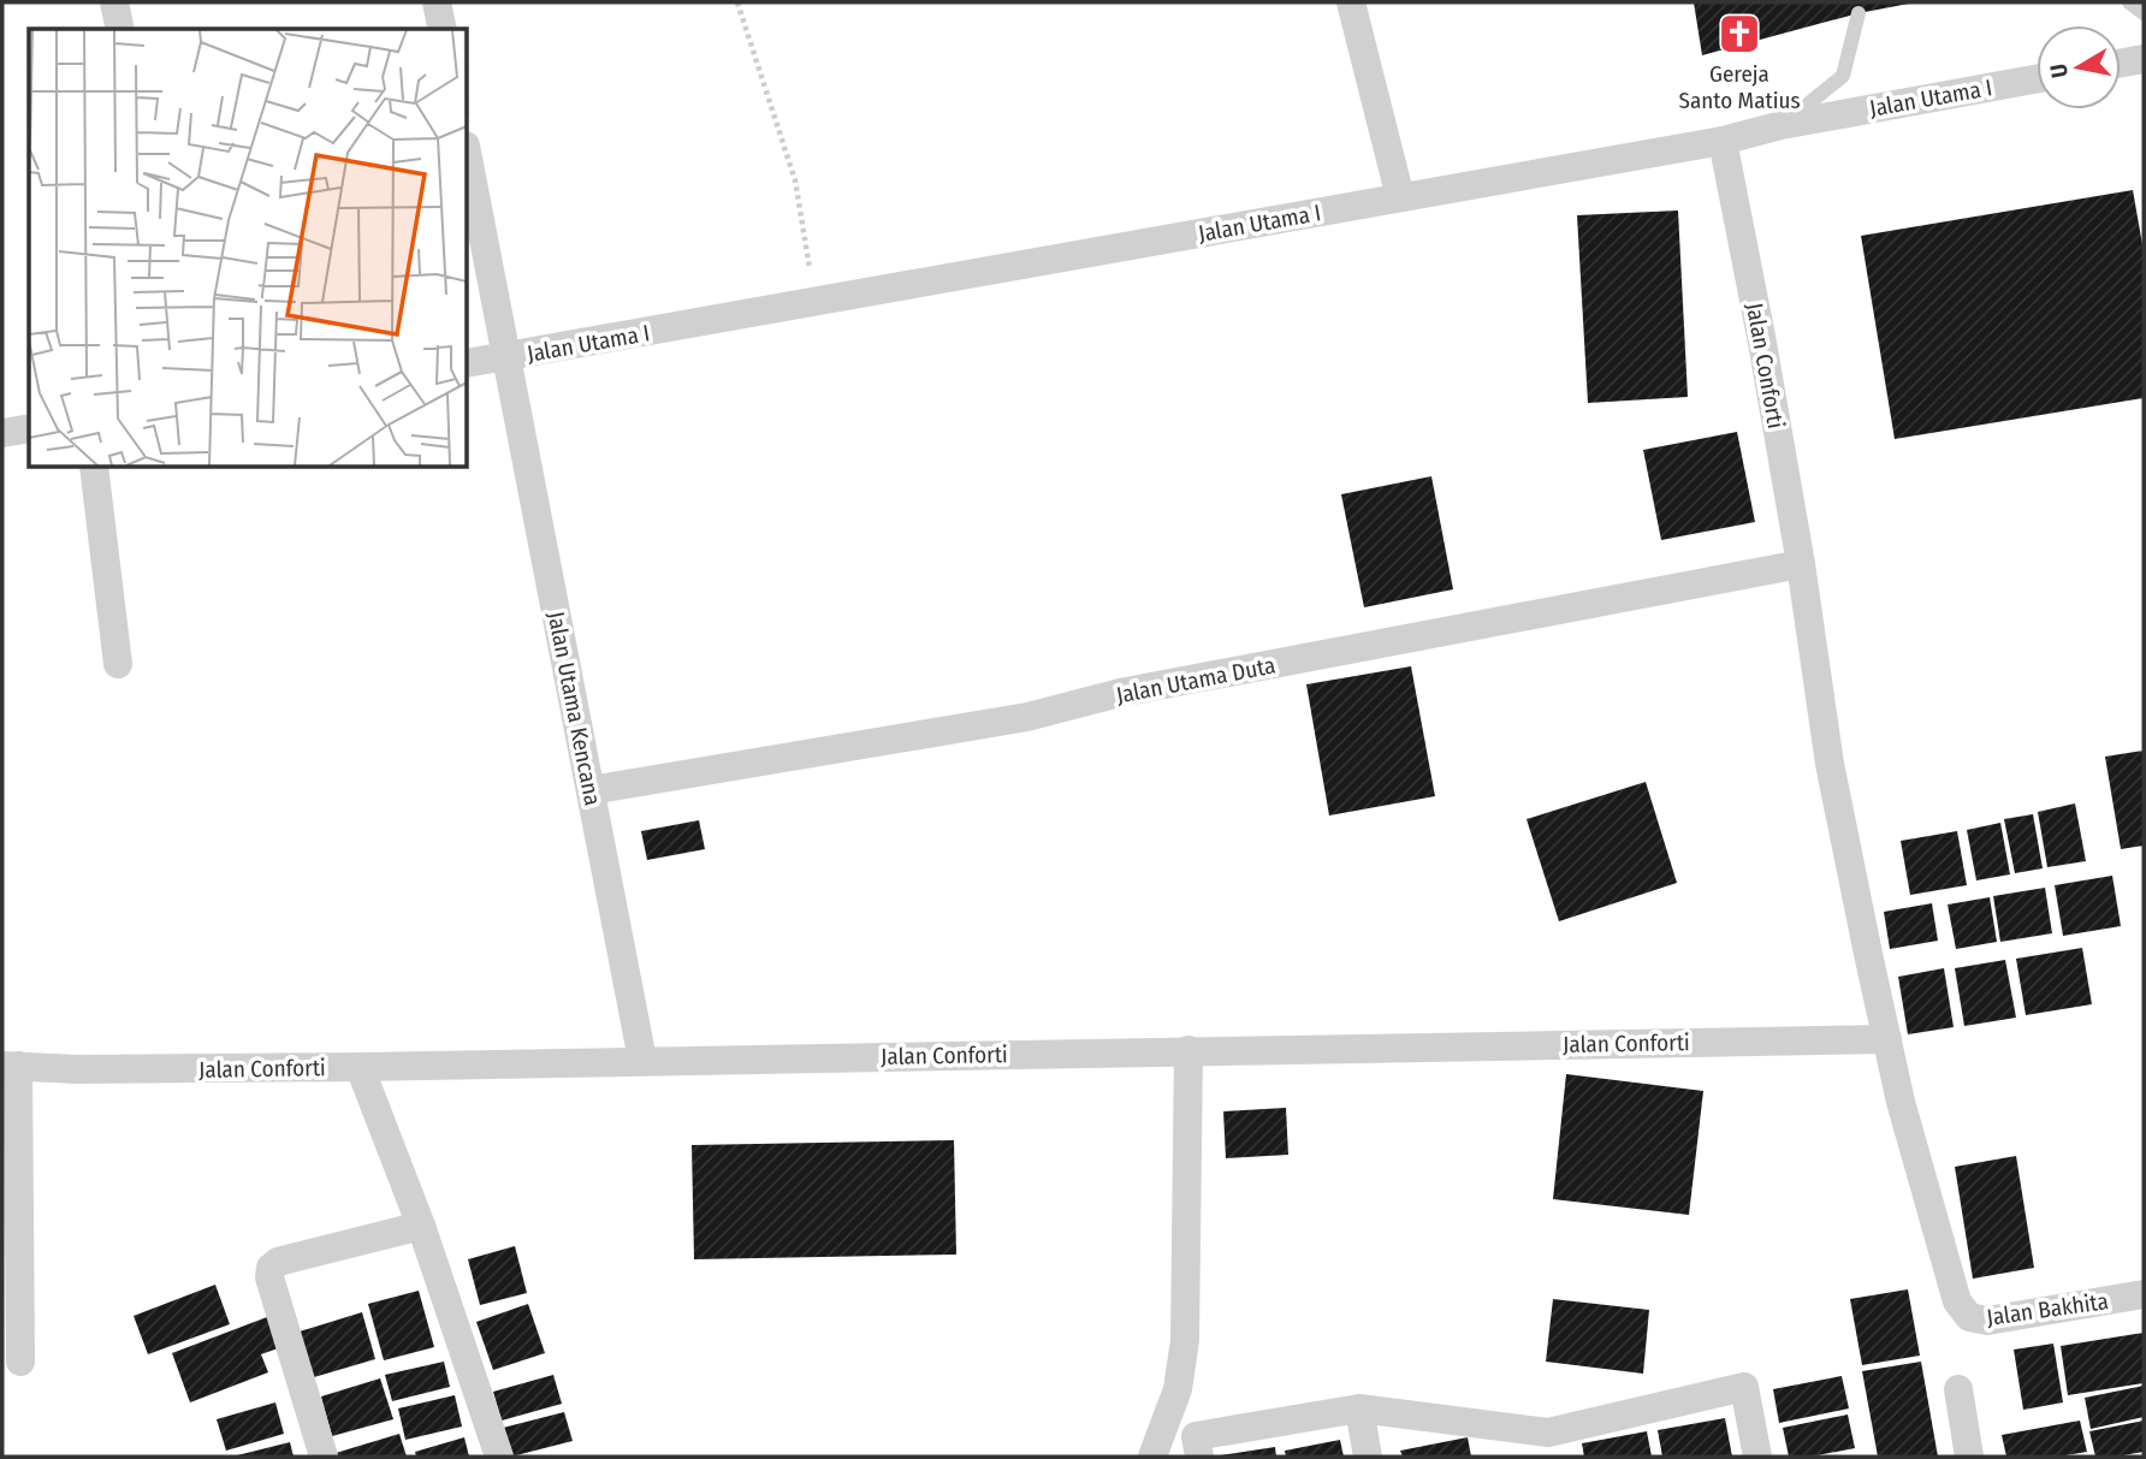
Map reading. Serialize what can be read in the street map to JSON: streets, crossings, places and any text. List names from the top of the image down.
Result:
{
  "streets": {
    "street": [
      "Jalan Utama I",
      "Jalan Conforti",
      "Jalan Utama Duta",
      "Jalan Utama Kencana",
      "Jalan Bakhita"
    ]
  },
  "crossings": [
    ["Jalan Utama I", "Jalan Conforti"],
    ["Jalan Utama I", "Jalan Utama Kencana"],
    ["Jalan Conforti", "Jalan Utama Duta"],
    ["Jalan Conforti", "Jalan Utama Kencana"],
    ["Jalan Conforti", "Jalan Bakhita"],
    ["Jalan Utama Duta", "Jalan Utama Kencana"]
  ],
  "places": {
    "church": ["Gereja Santo Matius"]
  },
  "north": "left"
}
